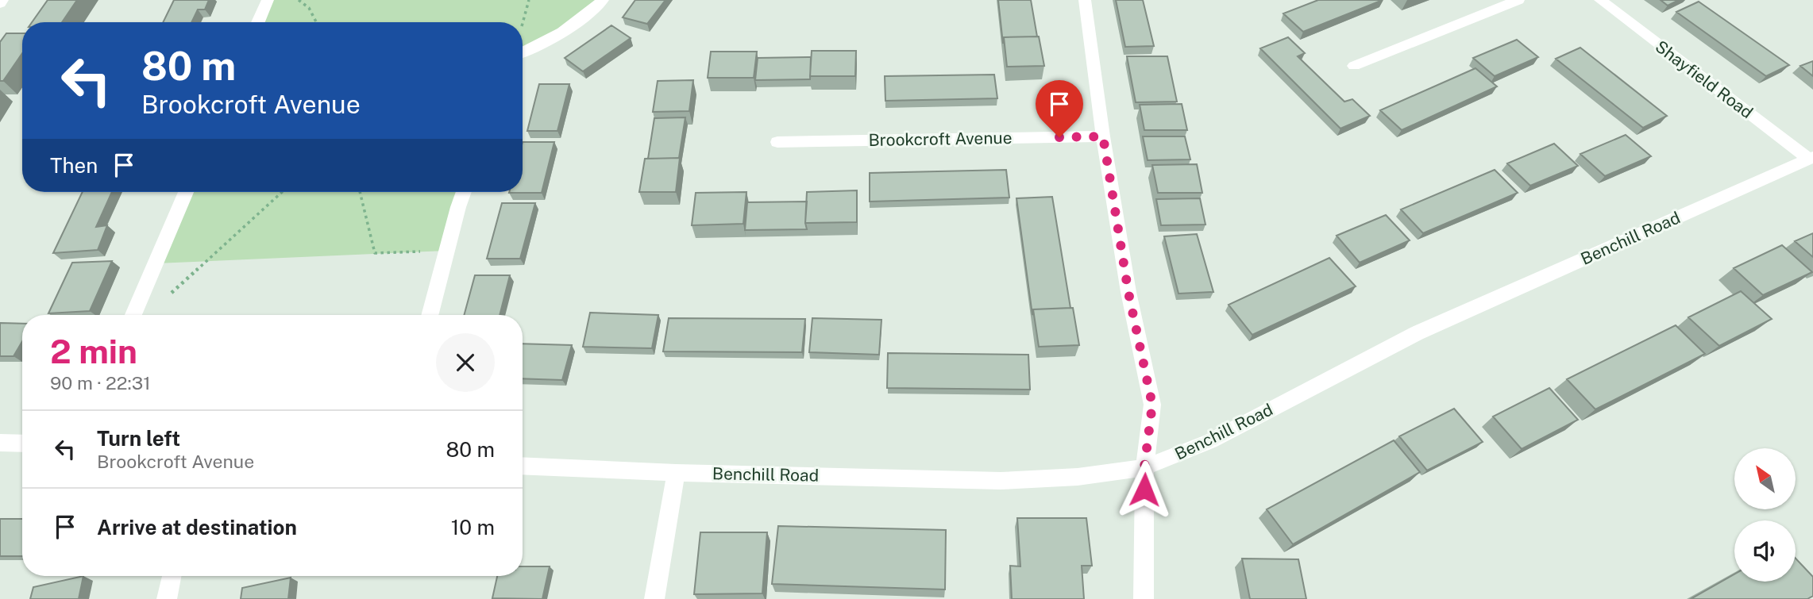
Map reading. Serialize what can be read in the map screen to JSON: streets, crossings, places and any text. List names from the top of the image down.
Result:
{
  "streets": {
    "street": ["Shayfield Road", "Brookcroft Avenue", "Benchill Road"]
  },
  "crossings": [
    ["Shayfield Road", "Benchill Road"]
  ],
  "north": "top left",
  "page": {
    "turn": ["80 m", "Brookcroft Avenue"],
    "then": "Then",
    "heading": ["2 min", "90 m · 22:31"],
    "list": [
      {
        "name": "Turn left",
        "note": "Brookcroft Avenue",
        "value": "80 m"
      },
      {
        "name": "Arrive at destination",
        "value": "10 m"
      }
    ]
  }
}
